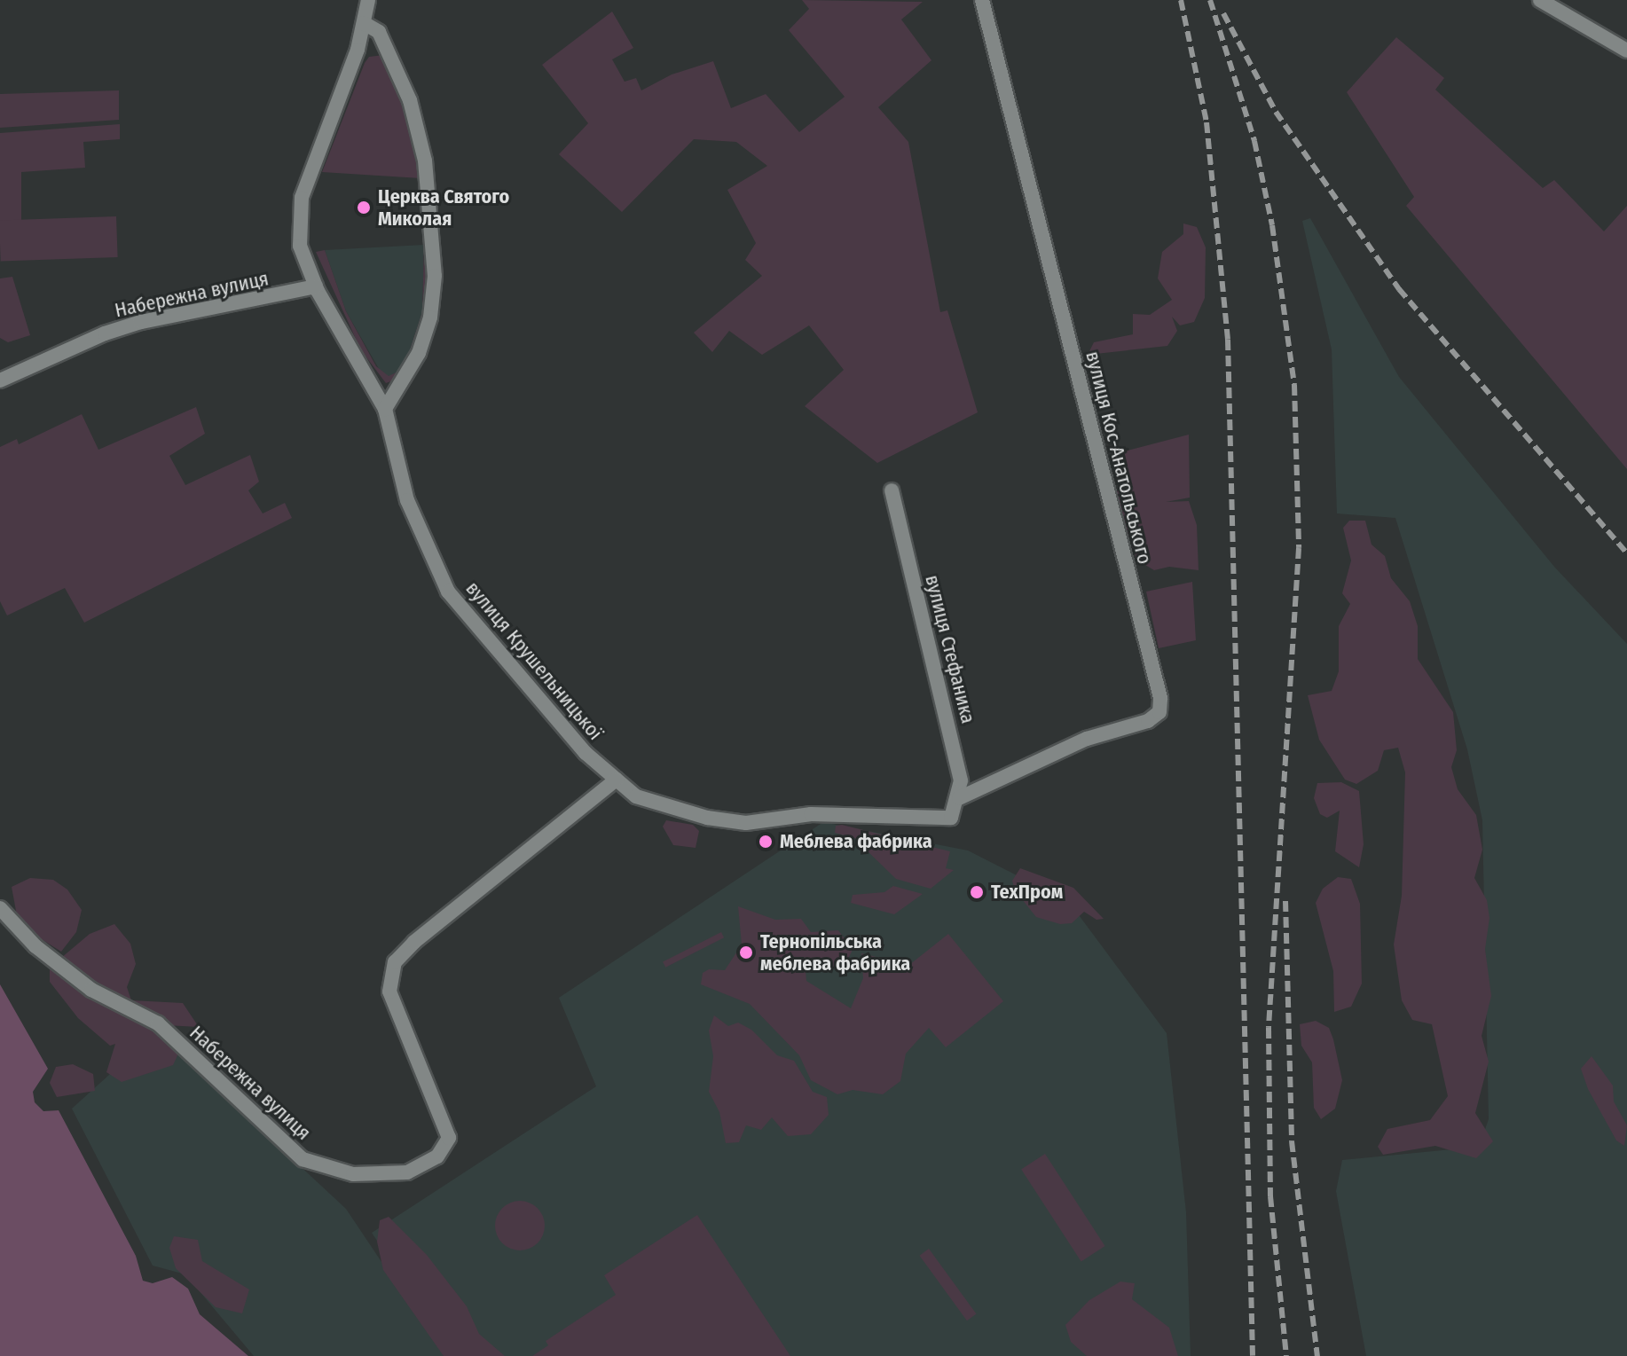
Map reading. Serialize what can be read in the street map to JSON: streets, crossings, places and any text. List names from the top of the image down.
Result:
{
  "streets": {
    "street": [
      "Набережна вулиця",
      "вулиця Кос-Анатольського",
      "вулиця Стефаника",
      "вулиця Крушельницької"
    ]
  },
  "crossings": [
    ["Набережна вулиця", "вулиця Крушельницької"],
    ["вулиця Кос-Анатольського", "вулиця Стефаника"],
    ["вулиця Стефаника", "вулиця Крушельницької"]
  ],
  "places": [
    "Церква Святого Миколая",
    "Меблева фабрика",
    "ТехПром",
    "Тернопільська меблева фабрика"
  ]
}
